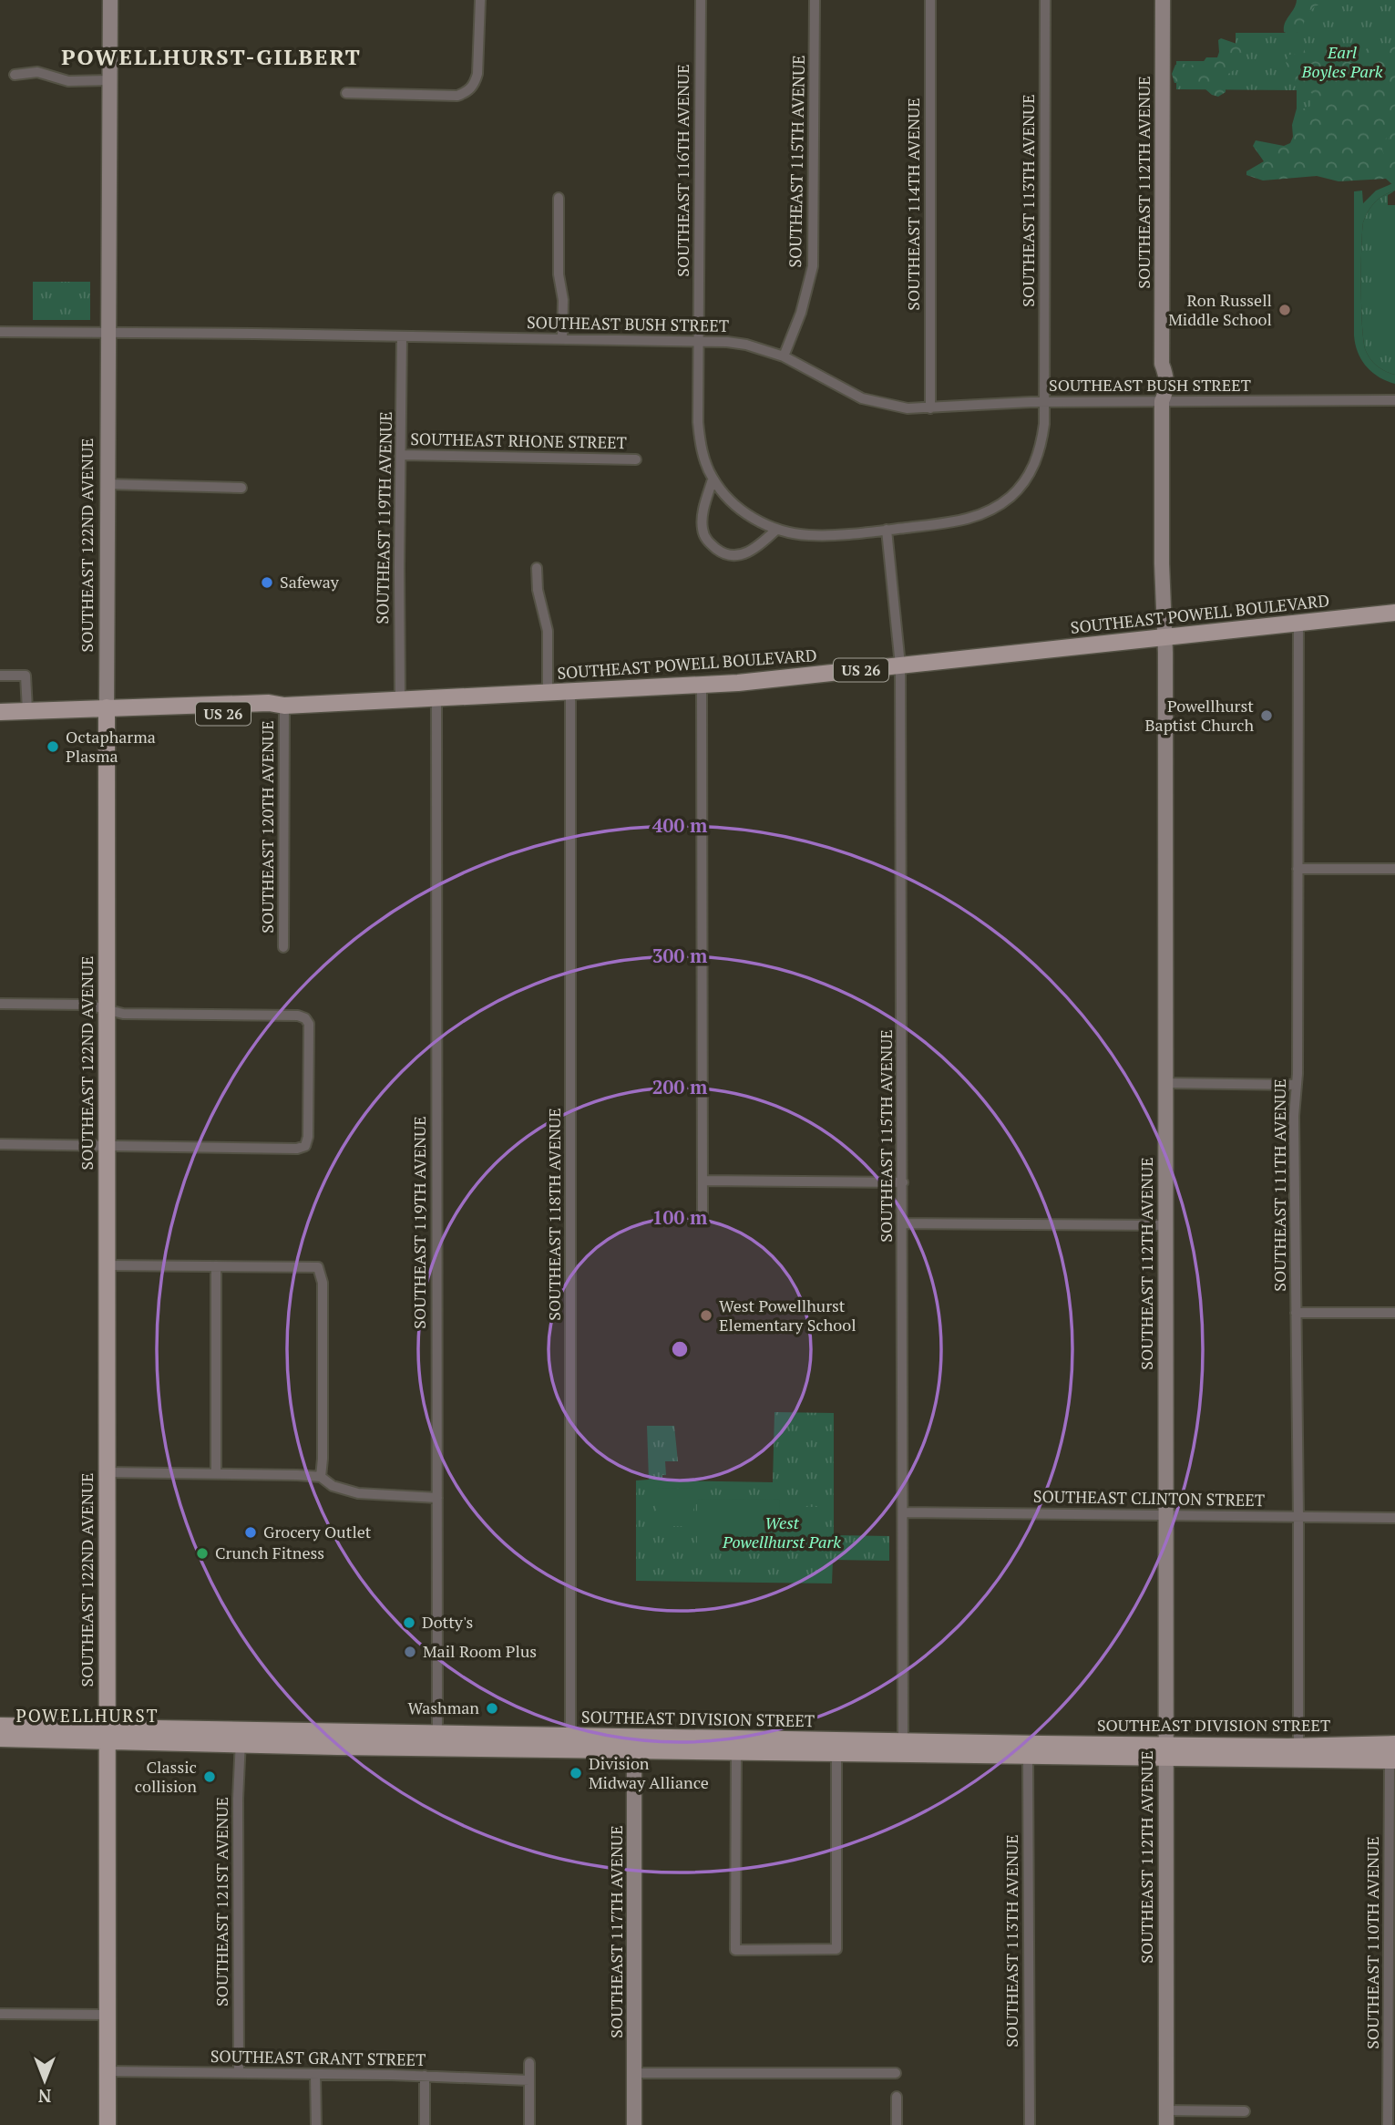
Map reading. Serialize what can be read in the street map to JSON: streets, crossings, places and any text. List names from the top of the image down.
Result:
{
  "streets": {
    "main road": [
      "SOUTHEAST 112TH AVENUE",
      "SOUTHEAST 122ND AVENUE",
      "SOUTHEAST POWELL BOULEVARD",
      "US 26",
      "SOUTHEAST DIVISION STREET",
      "SOUTHEAST 117TH AVENUE"
    ],
    "street": [
      "SOUTHEAST 115TH AVENUE",
      "SOUTHEAST 116TH AVENUE",
      "SOUTHEAST 113TH AVENUE",
      "SOUTHEAST 114TH AVENUE",
      "SOUTHEAST BUSH STREET",
      "SOUTHEAST RHONE STREET",
      "SOUTHEAST 119TH AVENUE",
      "SOUTHEAST 120TH AVENUE",
      "SOUTHEAST 111TH AVENUE",
      "SOUTHEAST 118TH AVENUE",
      "SOUTHEAST CLINTON STREET",
      "SOUTHEAST 121ST AVENUE",
      "SOUTHEAST 110TH AVENUE",
      "SOUTHEAST GRANT STREET"
    ]
  },
  "crossings": [
    ["SOUTHEAST 115TH AVENUE", "SOUTHEAST 113TH AVENUE"],
    ["SOUTHEAST 115TH AVENUE", "SOUTHEAST BUSH STREET"],
    ["SOUTHEAST 115TH AVENUE", "SOUTHEAST POWELL BOULEVARD"],
    ["SOUTHEAST 115TH AVENUE", "SOUTHEAST CLINTON STREET"],
    ["SOUTHEAST 115TH AVENUE", "SOUTHEAST DIVISION STREET"],
    ["SOUTHEAST 116TH AVENUE", "SOUTHEAST BUSH STREET"],
    ["SOUTHEAST 112TH AVENUE", "SOUTHEAST BUSH STREET"],
    ["SOUTHEAST 112TH AVENUE", "SOUTHEAST POWELL BOULEVARD"],
    ["SOUTHEAST 112TH AVENUE", "SOUTHEAST CLINTON STREET"],
    ["SOUTHEAST 112TH AVENUE", "SOUTHEAST DIVISION STREET"],
    ["SOUTHEAST 113TH AVENUE", "SOUTHEAST BUSH STREET"],
    ["SOUTHEAST 113TH AVENUE", "SOUTHEAST DIVISION STREET"],
    ["SOUTHEAST 114TH AVENUE", "SOUTHEAST BUSH STREET"],
    ["SOUTHEAST BUSH STREET", "SOUTHEAST 119TH AVENUE"],
    ["SOUTHEAST BUSH STREET", "SOUTHEAST 122ND AVENUE"],
    ["SOUTHEAST RHONE STREET", "SOUTHEAST 119TH AVENUE"],
    ["SOUTHEAST 119TH AVENUE", "SOUTHEAST POWELL BOULEVARD"],
    ["SOUTHEAST 119TH AVENUE", "SOUTHEAST DIVISION STREET"],
    ["SOUTHEAST 122ND AVENUE", "SOUTHEAST POWELL BOULEVARD"],
    ["SOUTHEAST 122ND AVENUE", "SOUTHEAST DIVISION STREET"],
    ["SOUTHEAST 122ND AVENUE", "SOUTHEAST GRANT STREET"],
    ["SOUTHEAST POWELL BOULEVARD", "SOUTHEAST 120TH AVENUE"],
    ["SOUTHEAST POWELL BOULEVARD", "SOUTHEAST 111TH AVENUE"],
    ["SOUTHEAST POWELL BOULEVARD", "SOUTHEAST 118TH AVENUE"],
    ["SOUTHEAST 111TH AVENUE", "SOUTHEAST CLINTON STREET"],
    ["SOUTHEAST 111TH AVENUE", "SOUTHEAST DIVISION STREET"],
    ["SOUTHEAST 118TH AVENUE", "SOUTHEAST DIVISION STREET"],
    ["SOUTHEAST DIVISION STREET", "SOUTHEAST 121ST AVENUE"],
    ["SOUTHEAST DIVISION STREET", "SOUTHEAST 117TH AVENUE"],
    ["SOUTHEAST DIVISION STREET", "SOUTHEAST 110TH AVENUE"],
    ["SOUTHEAST 121ST AVENUE", "SOUTHEAST GRANT STREET"]
  ],
  "districts": ["POWELLHURST-GILBERT", "POWELLHURST"],
  "parks": ["Earl Boyles Park", "West Powellhurst Park"],
  "places": [
    "Ron Russell Middle School",
    "Safeway",
    "Powellhurst Baptist Church",
    "Octapharma Plasma",
    "West Powellhurst Elementary School",
    "Grocery Outlet",
    "Crunch Fitness",
    "Dotty's",
    "Mail Room Plus",
    "Washman",
    "Division Midway Alliance",
    "Classic collision"
  ],
  "north": "bottom",
  "rings": [
    "400 m",
    "300 m",
    "200 m",
    "100 m"
  ]
}
